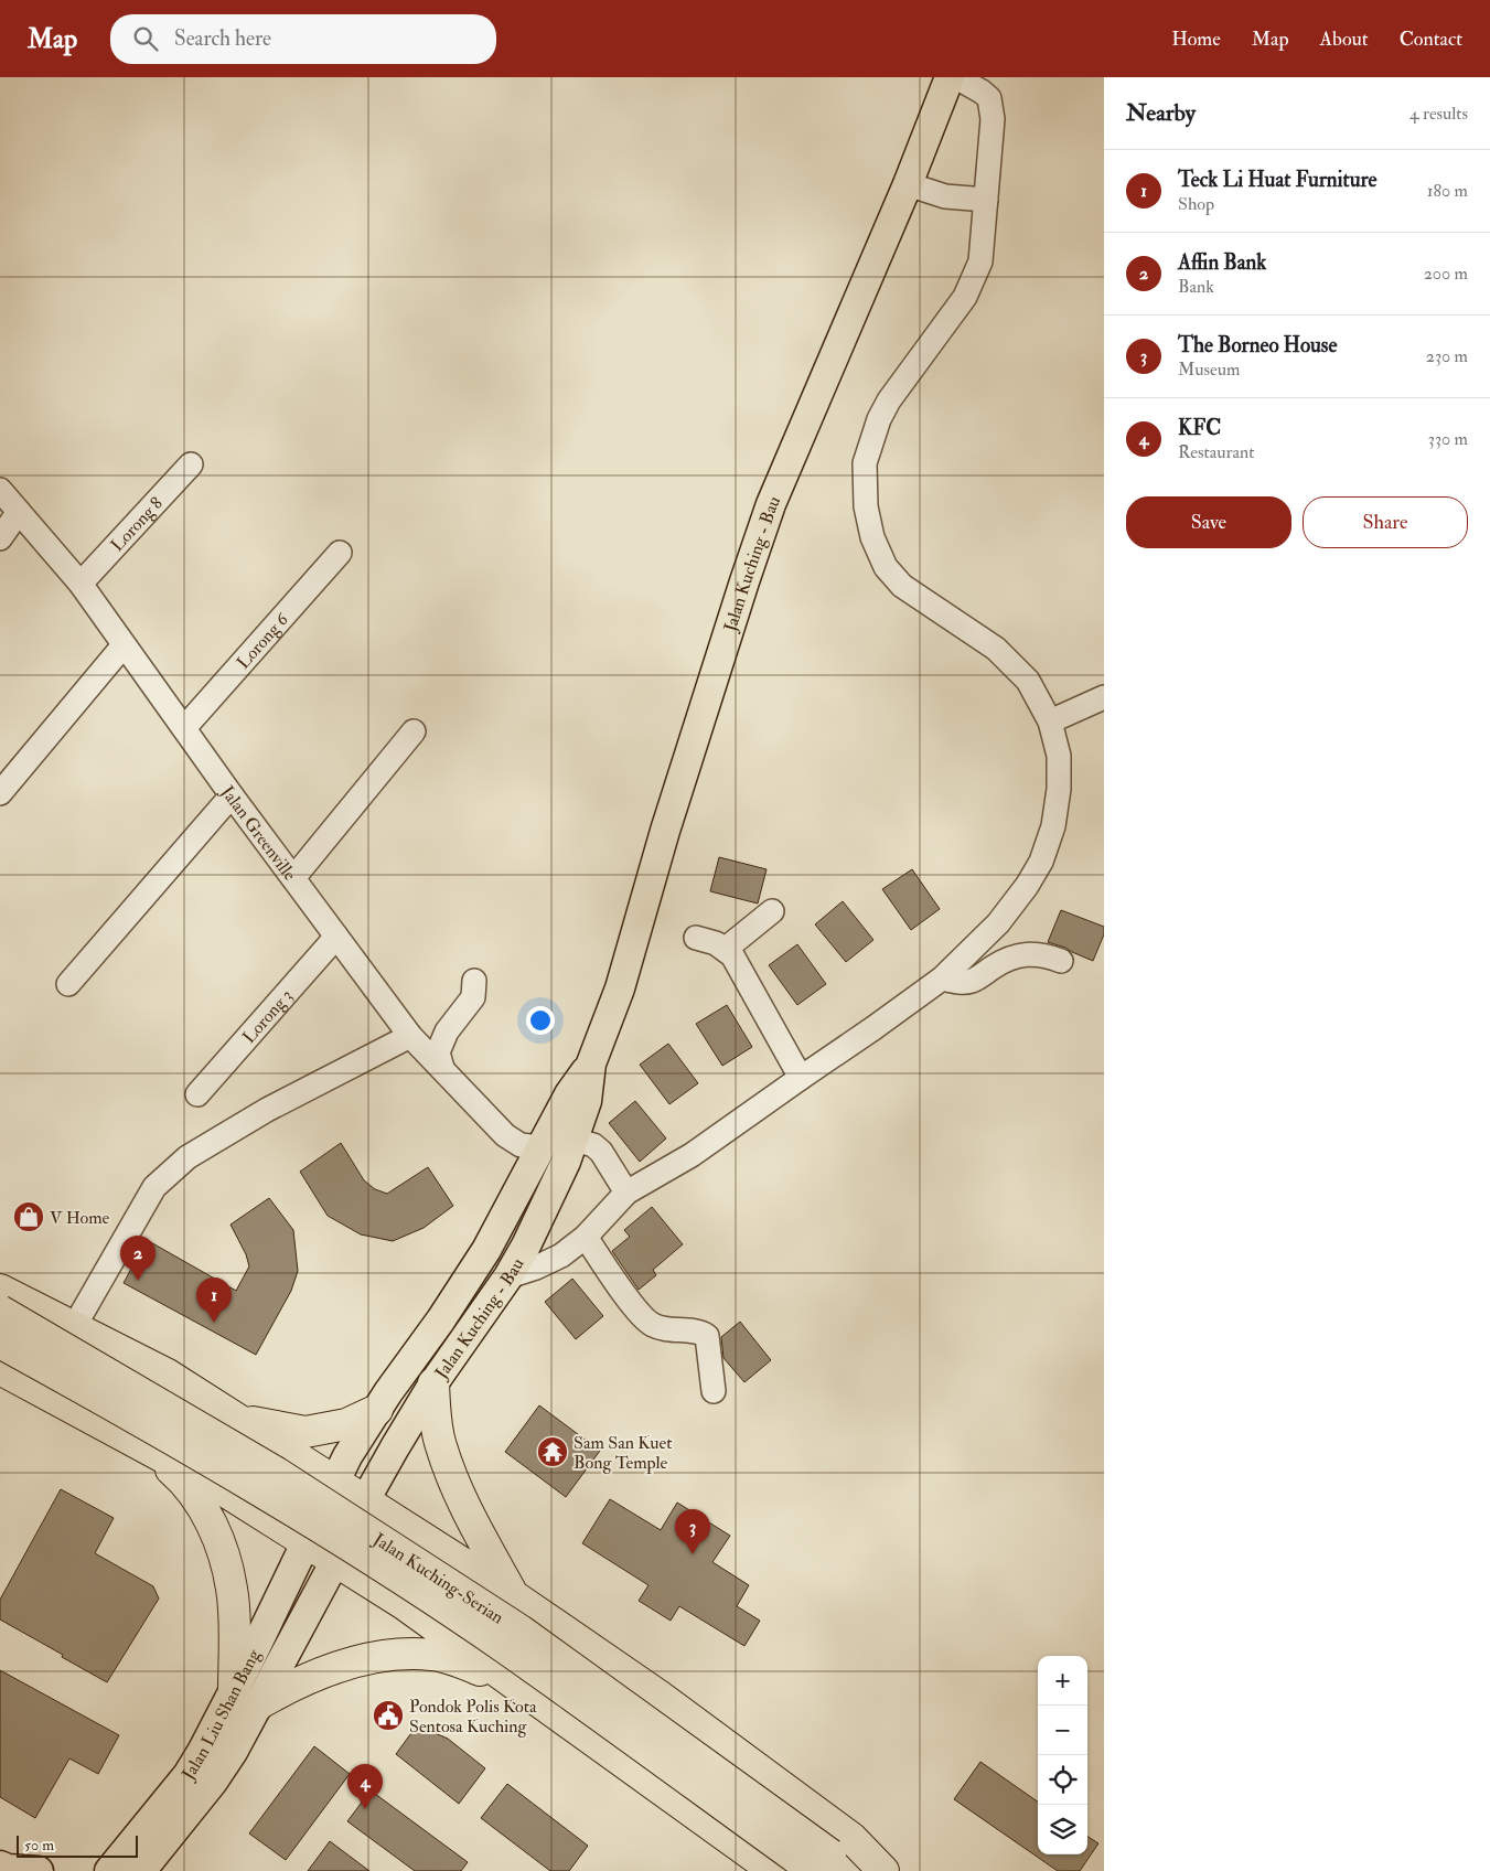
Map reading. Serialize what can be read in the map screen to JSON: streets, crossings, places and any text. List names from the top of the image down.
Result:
{
  "streets": {
    "highway": ["Jalan Kuching-Serian"],
    "main road": ["Jalan Kuching - Bau", "Jalan Liu Shan Bang"],
    "street": [
      "Lorong 8",
      "Lorong 6",
      "Jalan Greenville",
      "Lorong 3"
    ]
  },
  "crossings": [
    ["Lorong 8", "Jalan Greenville"],
    ["Jalan Kuching - Bau", "Jalan Greenville"],
    ["Jalan Kuching - Bau", "Jalan Liu Shan Bang"],
    ["Lorong 6", "Jalan Greenville"],
    ["Jalan Greenville", "Lorong 3"]
  ],
  "places": {
    "shop": ["V Home"],
    "temple": ["Sam San Kuet Bong Temple"],
    "public building": ["Pondok Polis Kota Sentosa Kuching"]
  },
  "scale_bar": "50 m",
  "page": {
    "header": "Map",
    "search": "Search here",
    "nav": [
      "Home",
      "Map",
      "About",
      "Contact"
    ],
    "heading": ["Nearby", "4 results"],
    "list": [
      {
        "mark": "1",
        "name": "Teck Li Huat Furniture",
        "note": "Shop",
        "value": "180 m"
      },
      {
        "mark": "2",
        "name": "Affin Bank",
        "note": "Bank",
        "value": "200 m"
      },
      {
        "mark": "3",
        "name": "The Borneo House",
        "note": "Museum",
        "value": "230 m"
      },
      {
        "mark": "4",
        "name": "KFC",
        "note": "Restaurant",
        "value": "330 m"
      }
    ],
    "buttons": ["Save", "Share"],
    "pins": [
      "2",
      "1",
      "3",
      "4"
    ],
    "map_buttons": ["+", "−"],
    "scale": "50 m"
  }
}
